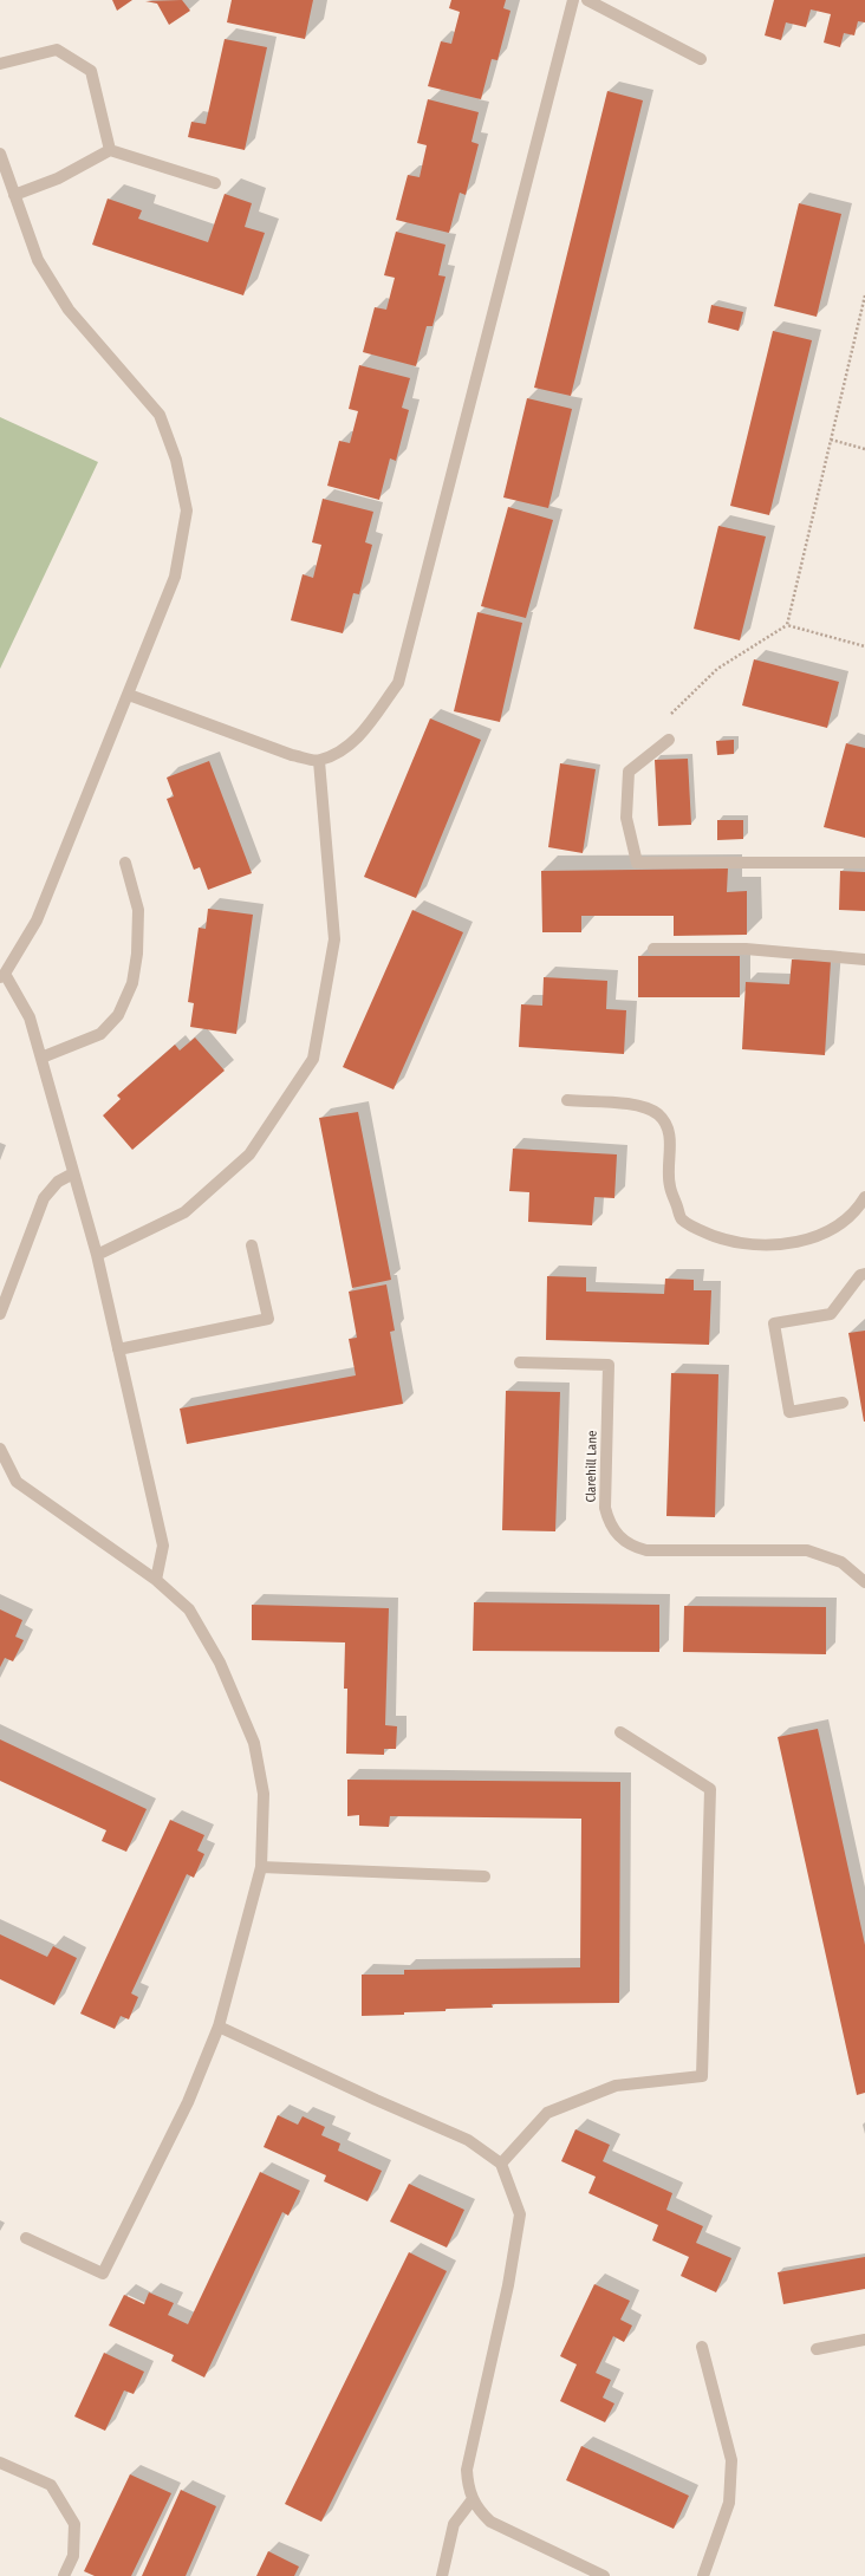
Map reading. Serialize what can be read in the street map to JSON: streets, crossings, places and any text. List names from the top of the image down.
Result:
{
  "streets": {
    "street": ["Clarehill Lane"]
  }
}
